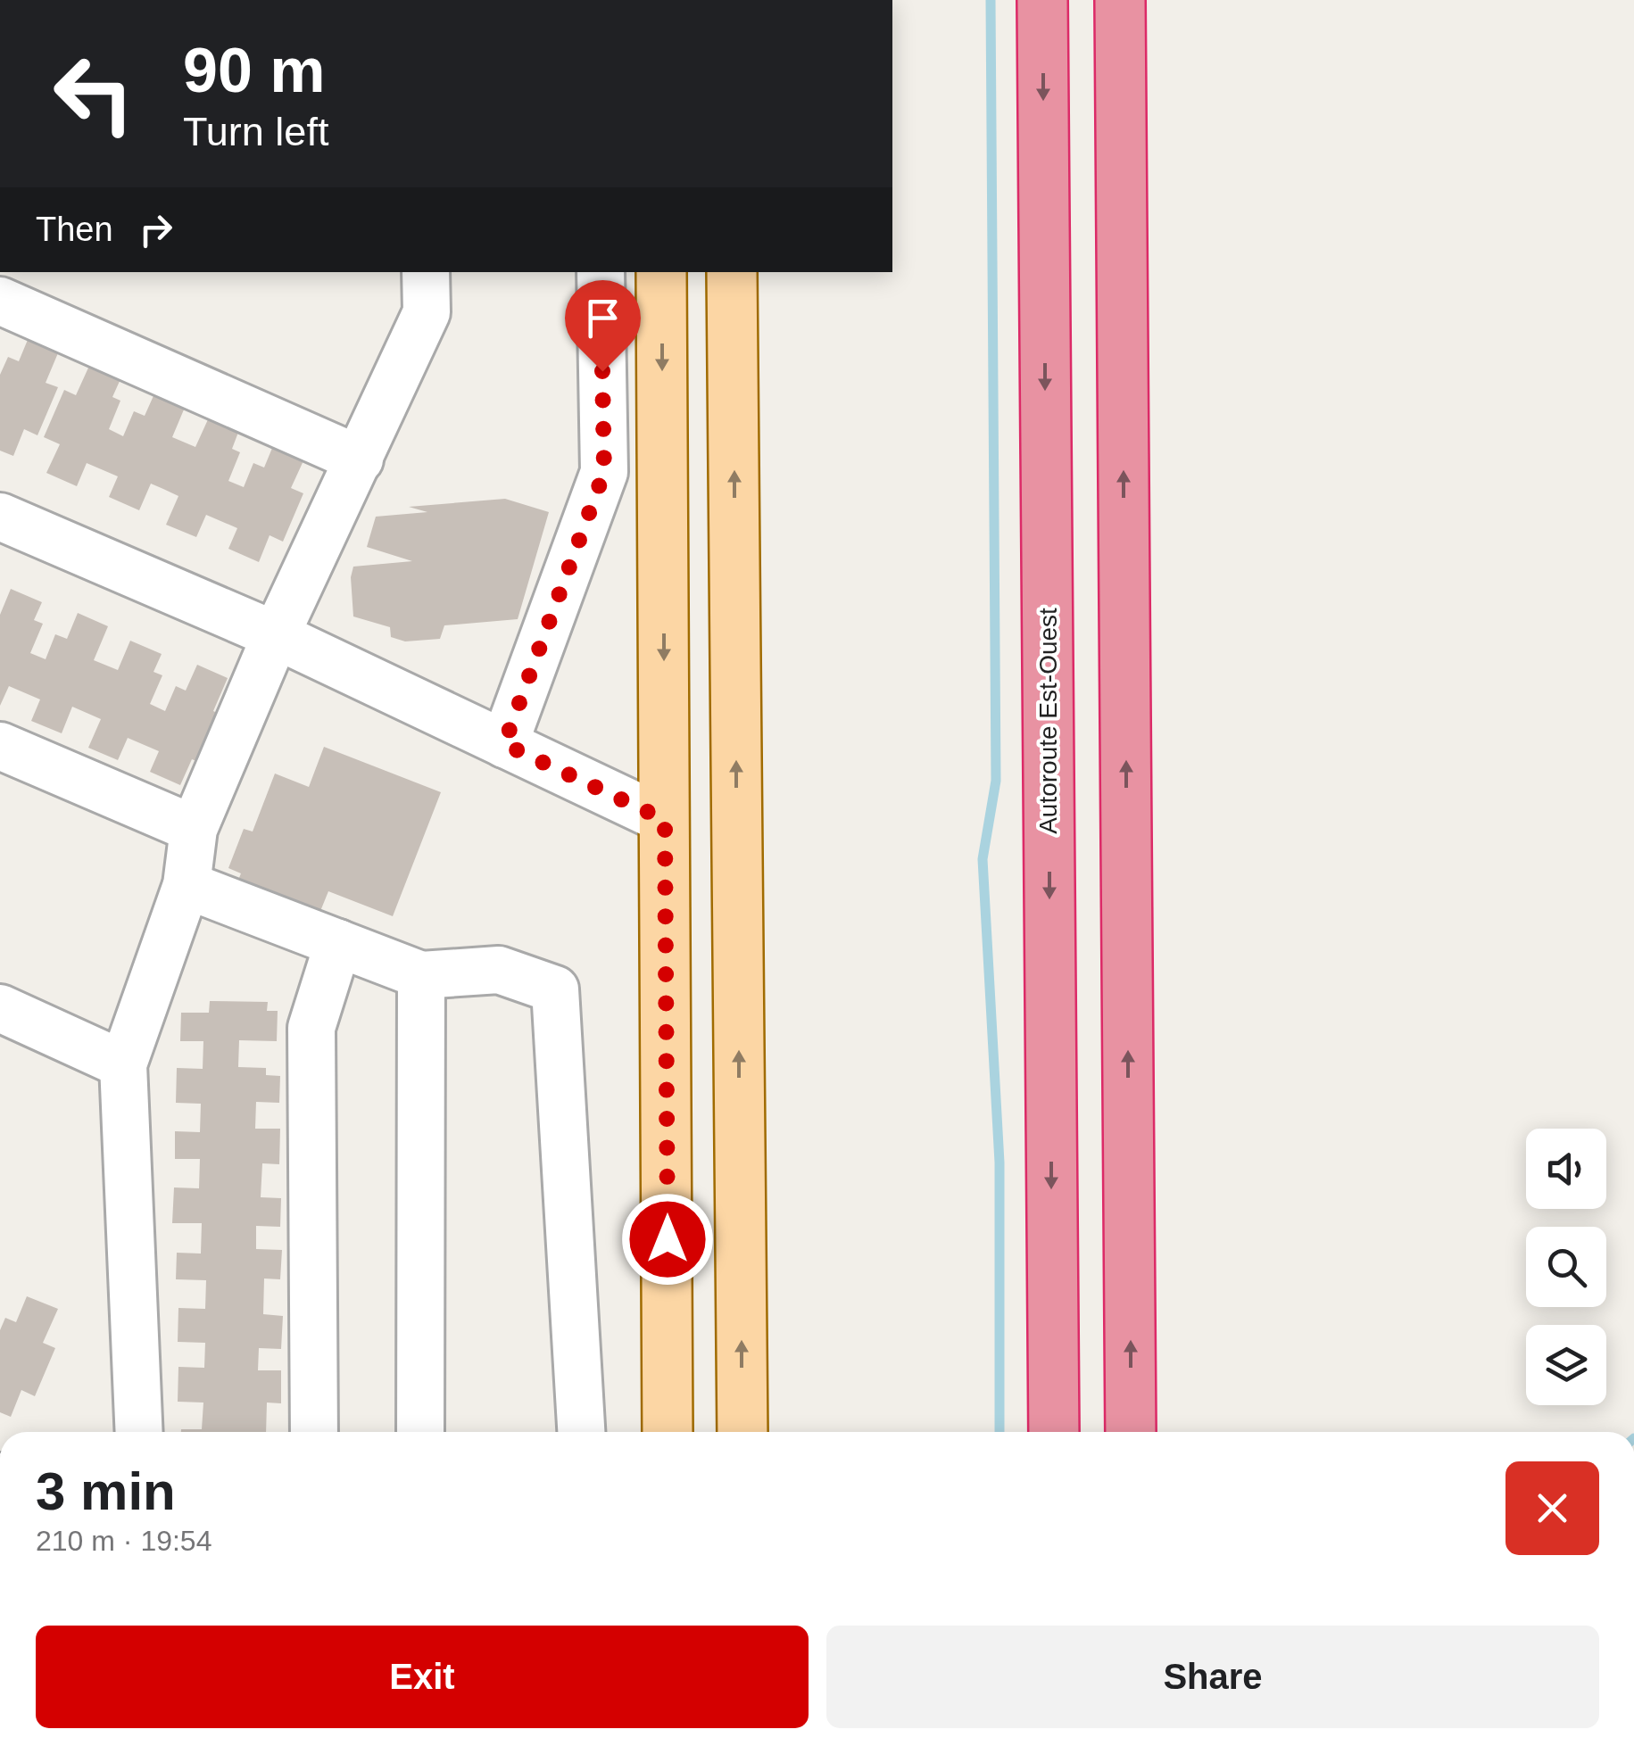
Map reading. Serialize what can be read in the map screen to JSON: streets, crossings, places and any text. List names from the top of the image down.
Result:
{
  "streets": {
    "highway": ["Autoroute Est-Ouest"]
  },
  "page": {
    "turn": ["90 m", "Turn left"],
    "then": "Then",
    "heading": ["3 min", "210 m · 19:54"],
    "buttons": ["Exit", "Share"]
  }
}
